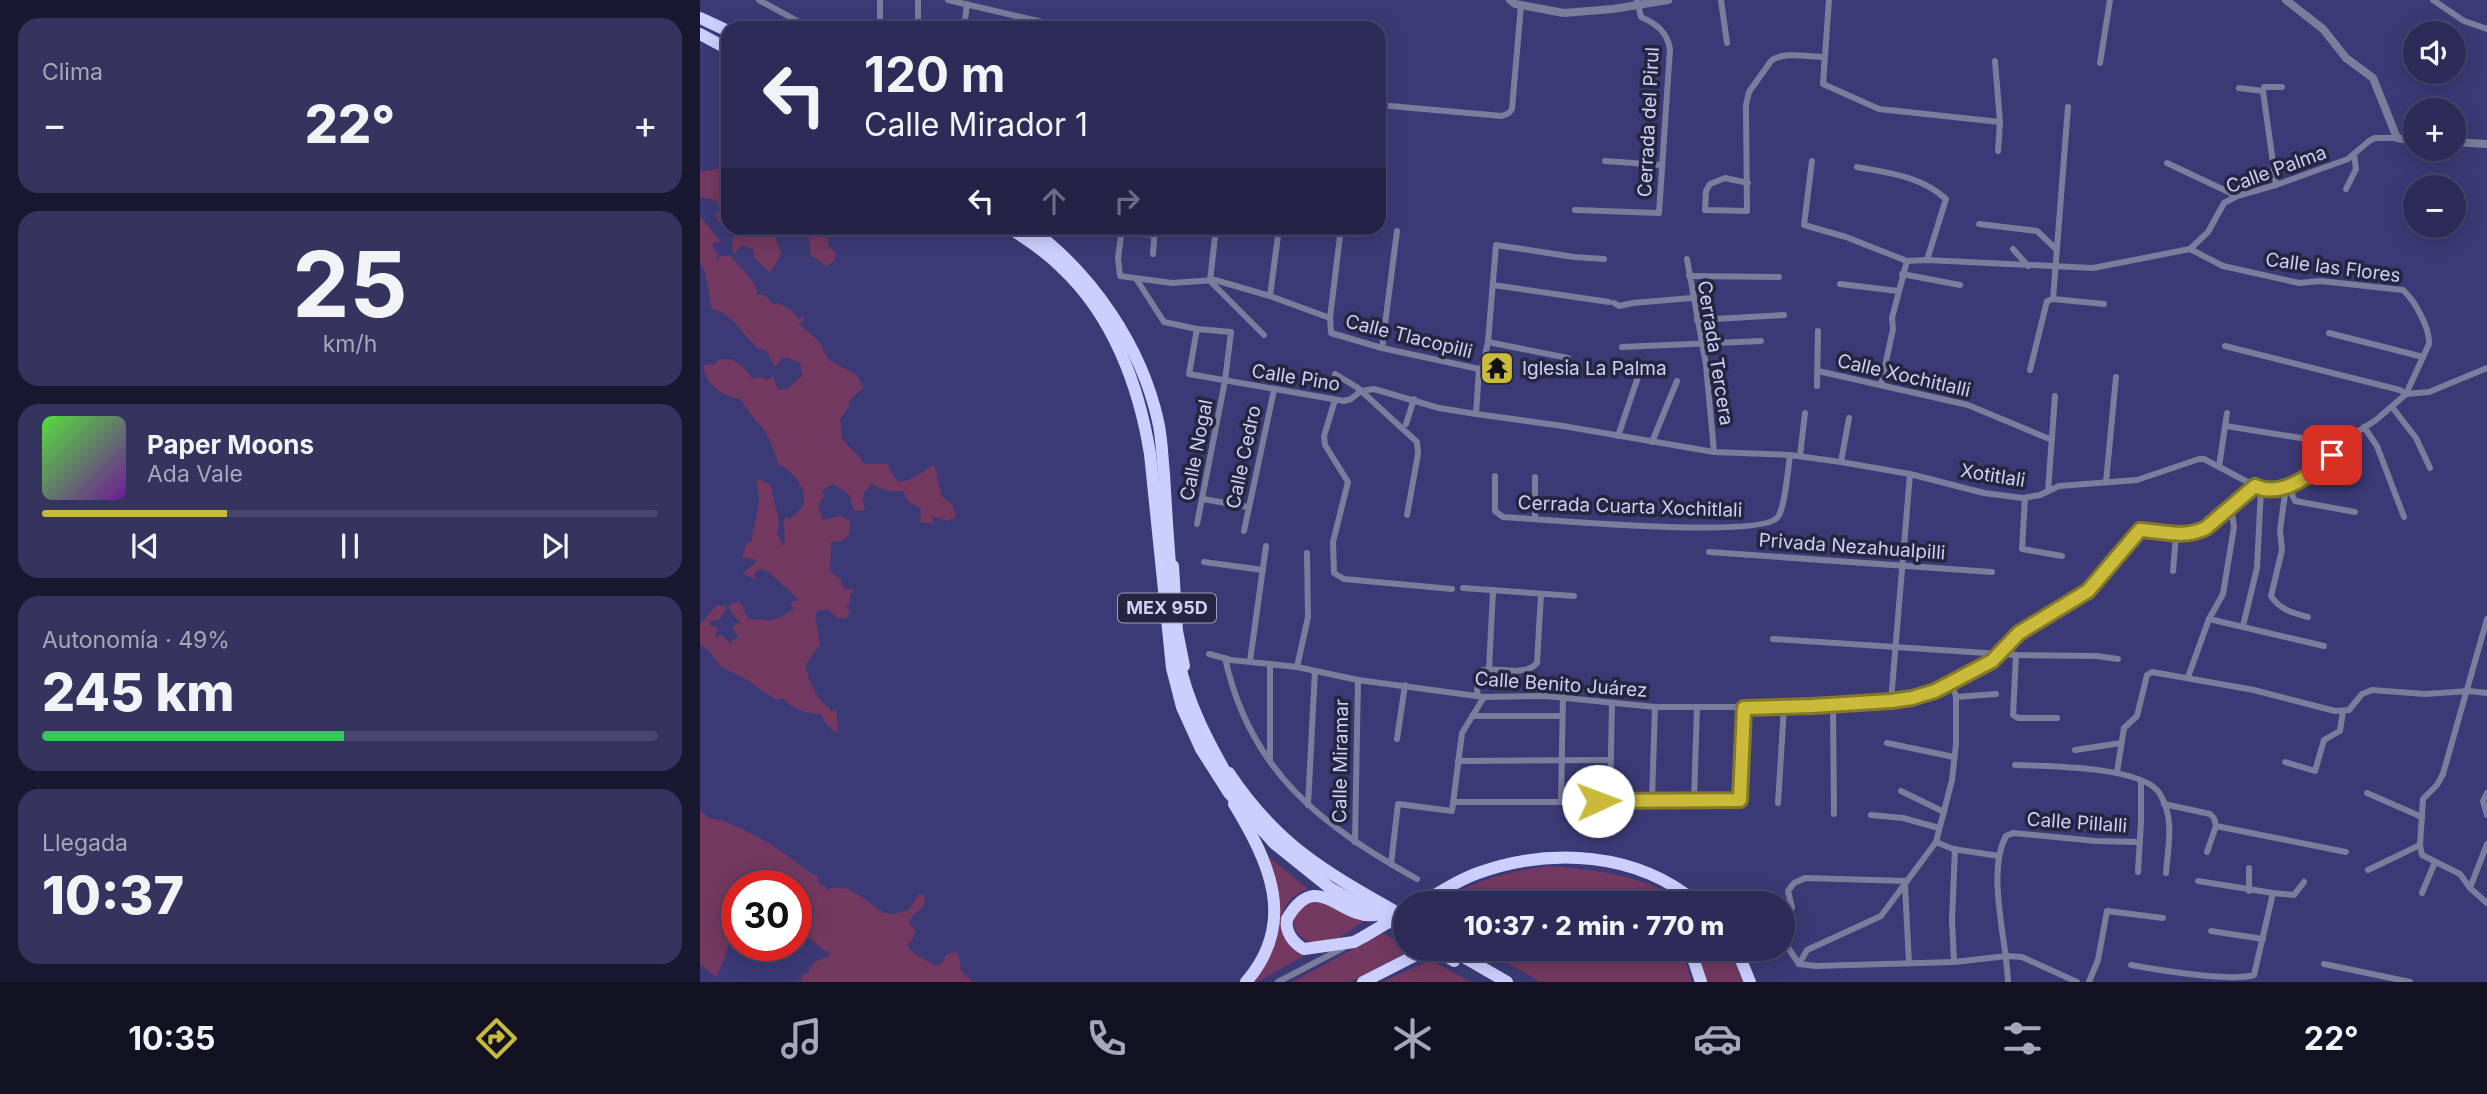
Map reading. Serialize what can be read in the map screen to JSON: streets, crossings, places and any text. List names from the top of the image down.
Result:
{
  "streets": {
    "highway": ["MEX 95D"],
    "street": [
      "Cerrada del Pirul",
      "Calle Palma",
      "Calle las Flores",
      "Calle Tlacopilli",
      "Cerrada Tercera",
      "Calle Xochitlalli",
      "Calle Pino",
      "Calle Nogal",
      "Calle Cedro",
      "Xotitlali",
      "Cerrada Cuarta Xochitlali",
      "Privada Nezahualpilli",
      "Calle Benito Juárez",
      "Calle Miramar",
      "Calle Pillalli"
    ]
  },
  "crossings": [
    ["Calle Palma", "Calle las Flores"],
    ["Cerrada Tercera", "Xotitlali"],
    ["Calle Pino", "Calle Nogal"],
    ["Calle Pino", "Calle Cedro"],
    ["Xotitlali", "Cerrada Cuarta Xochitlali"],
    ["Calle Benito Juárez", "Calle Miramar"]
  ],
  "places": {
    "temple": ["Iglesia La Palma"]
  },
  "page": {
    "tile": [
      "Clima",
      ["25", "km/h"],
      ["Autonomía · 49%", "245 km"],
      ["Llegada", "10:37"]
    ],
    "map_buttons": ["+", "−"],
    "turn": ["120 m", "Calle Mirador 1"],
    "heat": ["−", "22°", "+"],
    "song": ["Paper Moons", "Ada Vale"],
    "limit": "30",
    "trip": "10:37 · 2 min · 770 m",
    "tabs": ["10:35", "22°"]
  }
}
